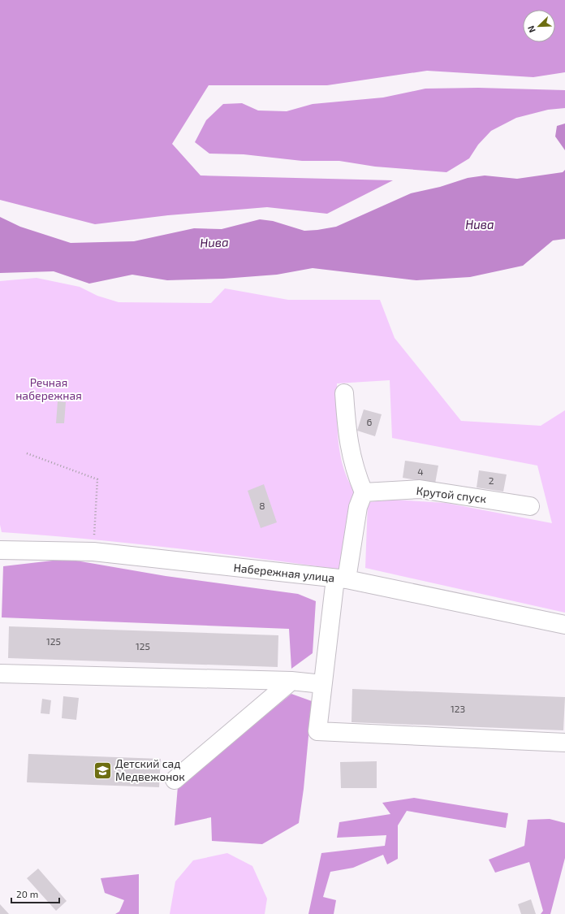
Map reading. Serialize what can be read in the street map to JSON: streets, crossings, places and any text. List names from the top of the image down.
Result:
{
  "streets": {
    "street": ["Крутой спуск", "Набережная улица"]
  },
  "water": ["Нива"],
  "parks": ["Речная набережная"],
  "places": {
    "school or university": ["Детский сад Медвежонок"]
  },
  "house_numbers": [
    "6",
    "4",
    "2",
    "8",
    "125",
    "125",
    "123"
  ],
  "scale_bar": "20 m",
  "north": "bottom left"
}
